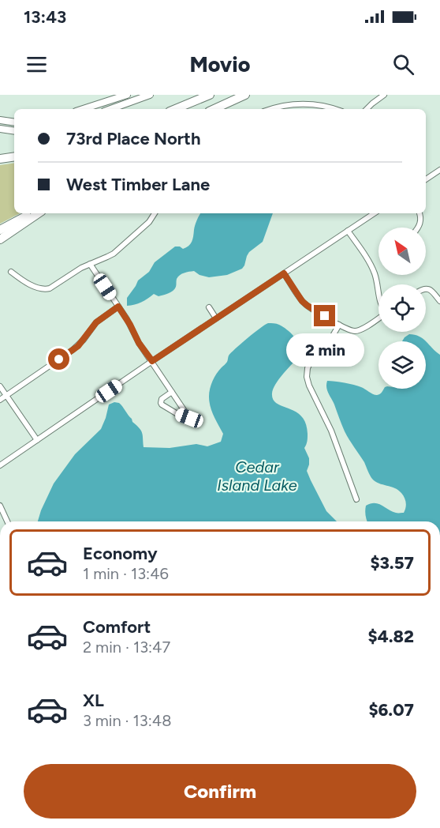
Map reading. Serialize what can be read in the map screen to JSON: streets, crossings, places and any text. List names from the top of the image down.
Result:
{
  "water": ["Cedar Island Lake"],
  "north": "top left",
  "page": {
    "status": "13:43",
    "header": "Movio",
    "banner": ["73rd Place North", "West Timber Lane"],
    "bubble": "2 min",
    "list": [
      {
        "name": "Economy",
        "note": "1 min · 13:46",
        "value": "$3.57"
      },
      {
        "name": "Comfort",
        "note": "2 min · 13:47",
        "value": "$4.82"
      },
      {
        "name": "XL",
        "note": "3 min · 13:48",
        "value": "$6.07"
      }
    ],
    "buttons": "Confirm"
  }
}
